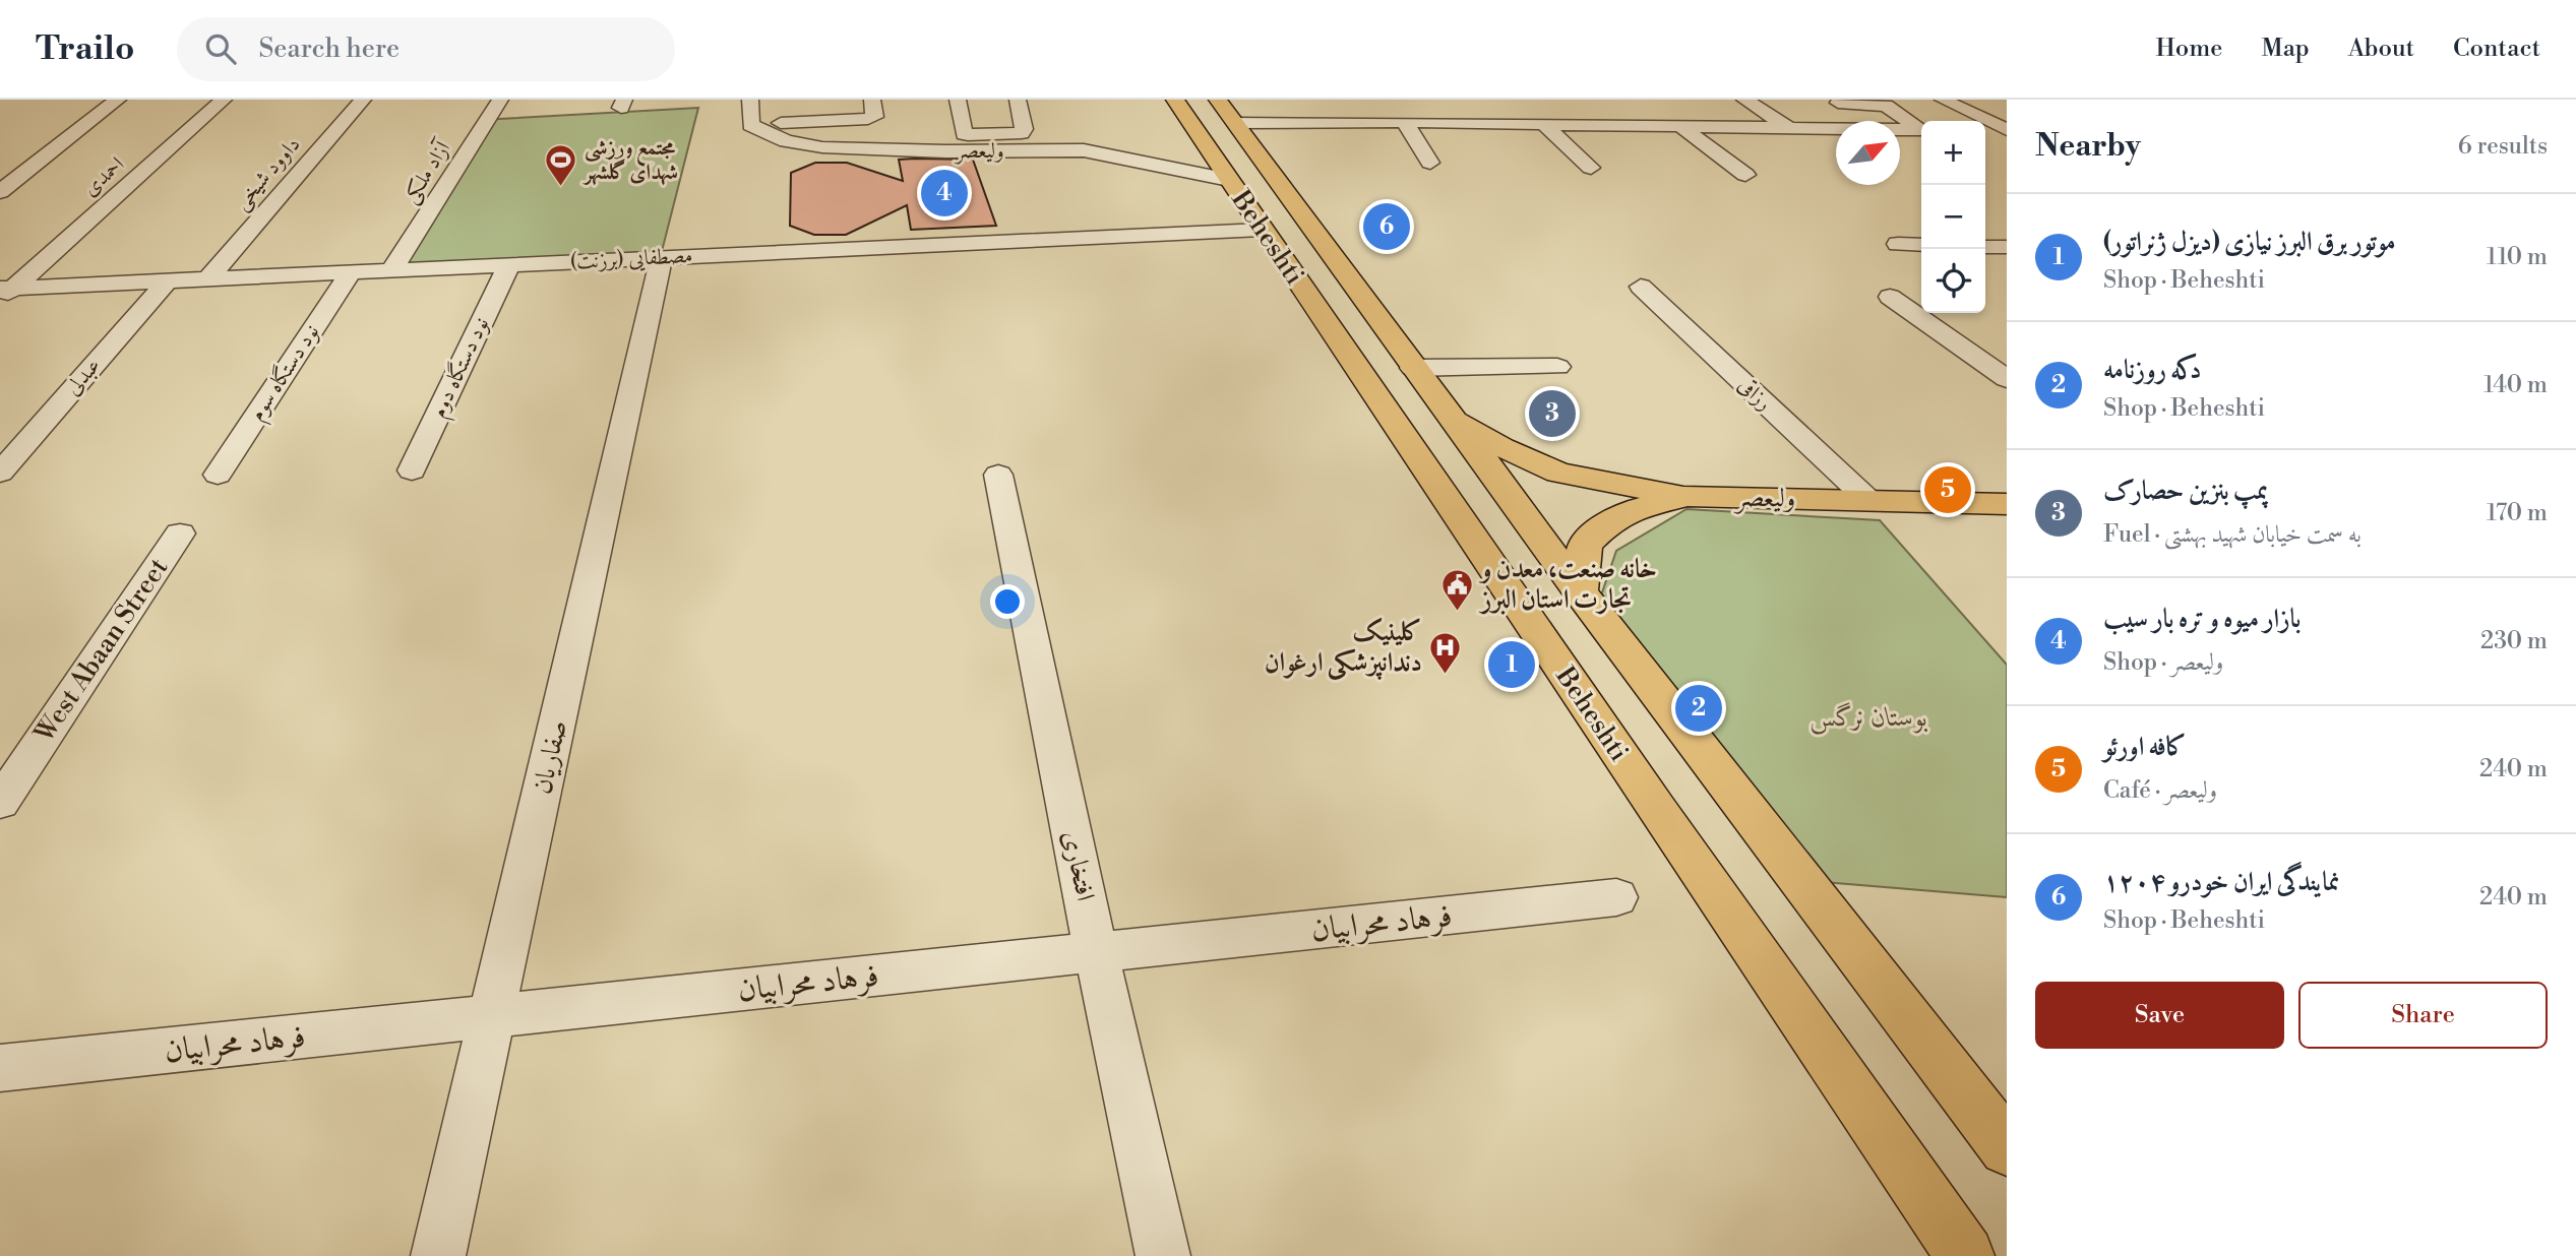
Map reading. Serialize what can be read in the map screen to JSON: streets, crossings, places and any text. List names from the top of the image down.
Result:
{
  "streets": {
    "main road": ["ولیعصر", "Beheshti"],
    "street": [
      "آزاد ملکی",
      "داوود شیخی",
      "احمدی",
      "مصطفایی (برزنت)",
      "نود دستگاه دوم",
      "نود دستگاه سوم",
      "عبدلی",
      "رزاقی",
      "West Abaan Street",
      "صفاریان",
      "افتخاری",
      "فرهاد محرابیان"
    ]
  },
  "crossings": [
    ["ولیعصر", "Beheshti"],
    ["ولیعصر", "رزاقی"],
    ["آزاد ملکی", "مصطفایی (برزنت)"],
    ["داوود شیخی", "مصطفایی (برزنت)"],
    ["احمدی", "مصطفایی (برزنت)"],
    ["Beheshti", "مصطفایی (برزنت)"],
    ["مصطفایی (برزنت)", "نود دستگاه دوم"],
    ["مصطفایی (برزنت)", "نود دستگاه سوم"],
    ["مصطفایی (برزنت)", "عبدلی"],
    ["مصطفایی (برزنت)", "صفاریان"],
    ["صفاریان", "فرهاد محرابیان"],
    ["افتخاری", "فرهاد محرابیان"]
  ],
  "parks": ["بوستان نرگس"],
  "places": {
    "sports": ["مجتمع ورزشی شهدای گلشهر"],
    "public building": ["خانه صنعت، معدن و تجارت استان البرز"],
    "hospital": ["کلینیک دندانپزشکی ارغوان"]
  },
  "north": "top right",
  "page": {
    "header": "Trailo",
    "search": "Search here",
    "nav": [
      "Home",
      "Map",
      "About",
      "Contact"
    ],
    "heading": ["Nearby", "6 results"],
    "map_buttons": ["+", "−"],
    "pins": [
      "4",
      "6",
      "3",
      "5",
      "1",
      "2"
    ],
    "list": [
      {
        "mark": "1",
        "name": "موتور برق البرز نیازی (دیزل ژنراتور)",
        "note": "Shop · Beheshti",
        "value": "110 m"
      },
      {
        "mark": "2",
        "name": "دکه روزنامه",
        "note": "Shop · Beheshti",
        "value": "140 m"
      },
      {
        "mark": "3",
        "name": "پمپ بنزین حصارک",
        "note": "Fuel · به سمت خیابان شهید بهشتی",
        "value": "170 m"
      },
      {
        "mark": "4",
        "name": "بازار میوه و تره بار سیب",
        "note": "Shop · ولیعصر",
        "value": "230 m"
      },
      {
        "mark": "5",
        "name": "کافه اورئو",
        "note": "Café · ولیعصر",
        "value": "240 m"
      },
      {
        "mark": "6",
        "name": "۱۲۰۴ نمایندگی ایران خودرو",
        "note": "Shop · Beheshti",
        "value": "240 m"
      }
    ],
    "buttons": ["Save", "Share"]
  }
}
